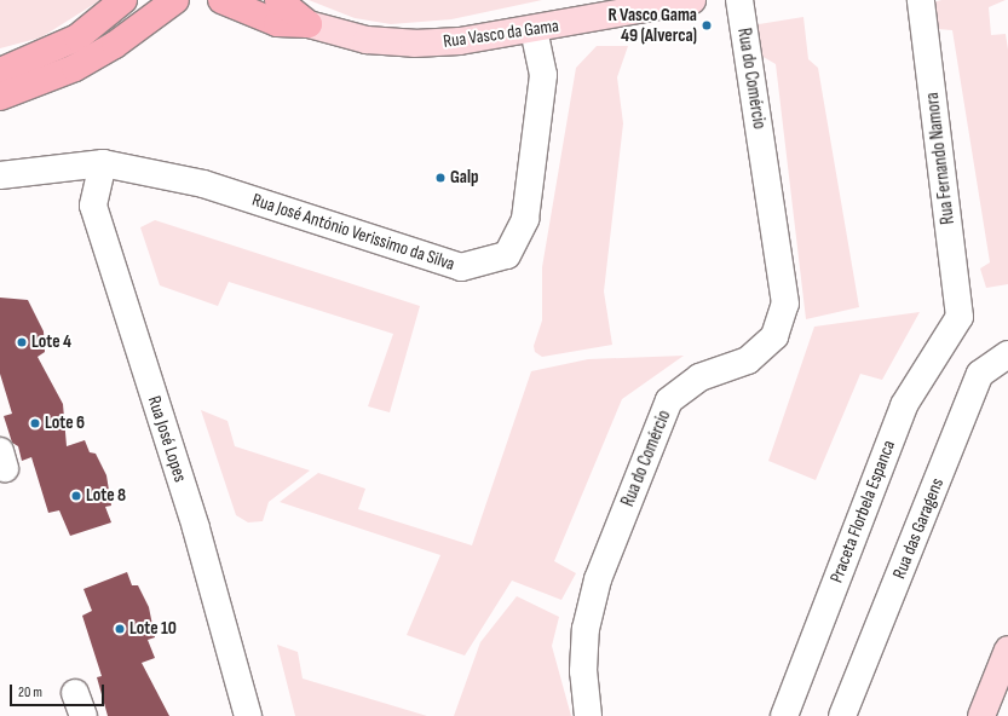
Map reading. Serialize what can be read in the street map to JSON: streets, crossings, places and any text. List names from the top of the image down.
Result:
{
  "streets": {
    "main road": ["Rua Vasco da Gama"],
    "street": [
      "Rua do Comércio",
      "Rua Fernando Namora",
      "Rua José António Verissimo da Silva",
      "Rua José Lopes",
      "Praceta Florbela Espanca",
      "Rua das Garagens"
    ]
  },
  "crossings": [
    ["Rua Vasco da Gama", "Rua José António Verissimo da Silva"],
    ["Rua Fernando Namora", "Praceta Florbela Espanca"],
    ["Rua José António Verissimo da Silva", "Rua José Lopes"]
  ],
  "places": [
    "R Vasco Gama 49 (Alverca)",
    "Galp",
    "Lote 4",
    "Lote 6",
    "Lote 8",
    "Lote 10"
  ],
  "scale_bar": "20 m"
}
